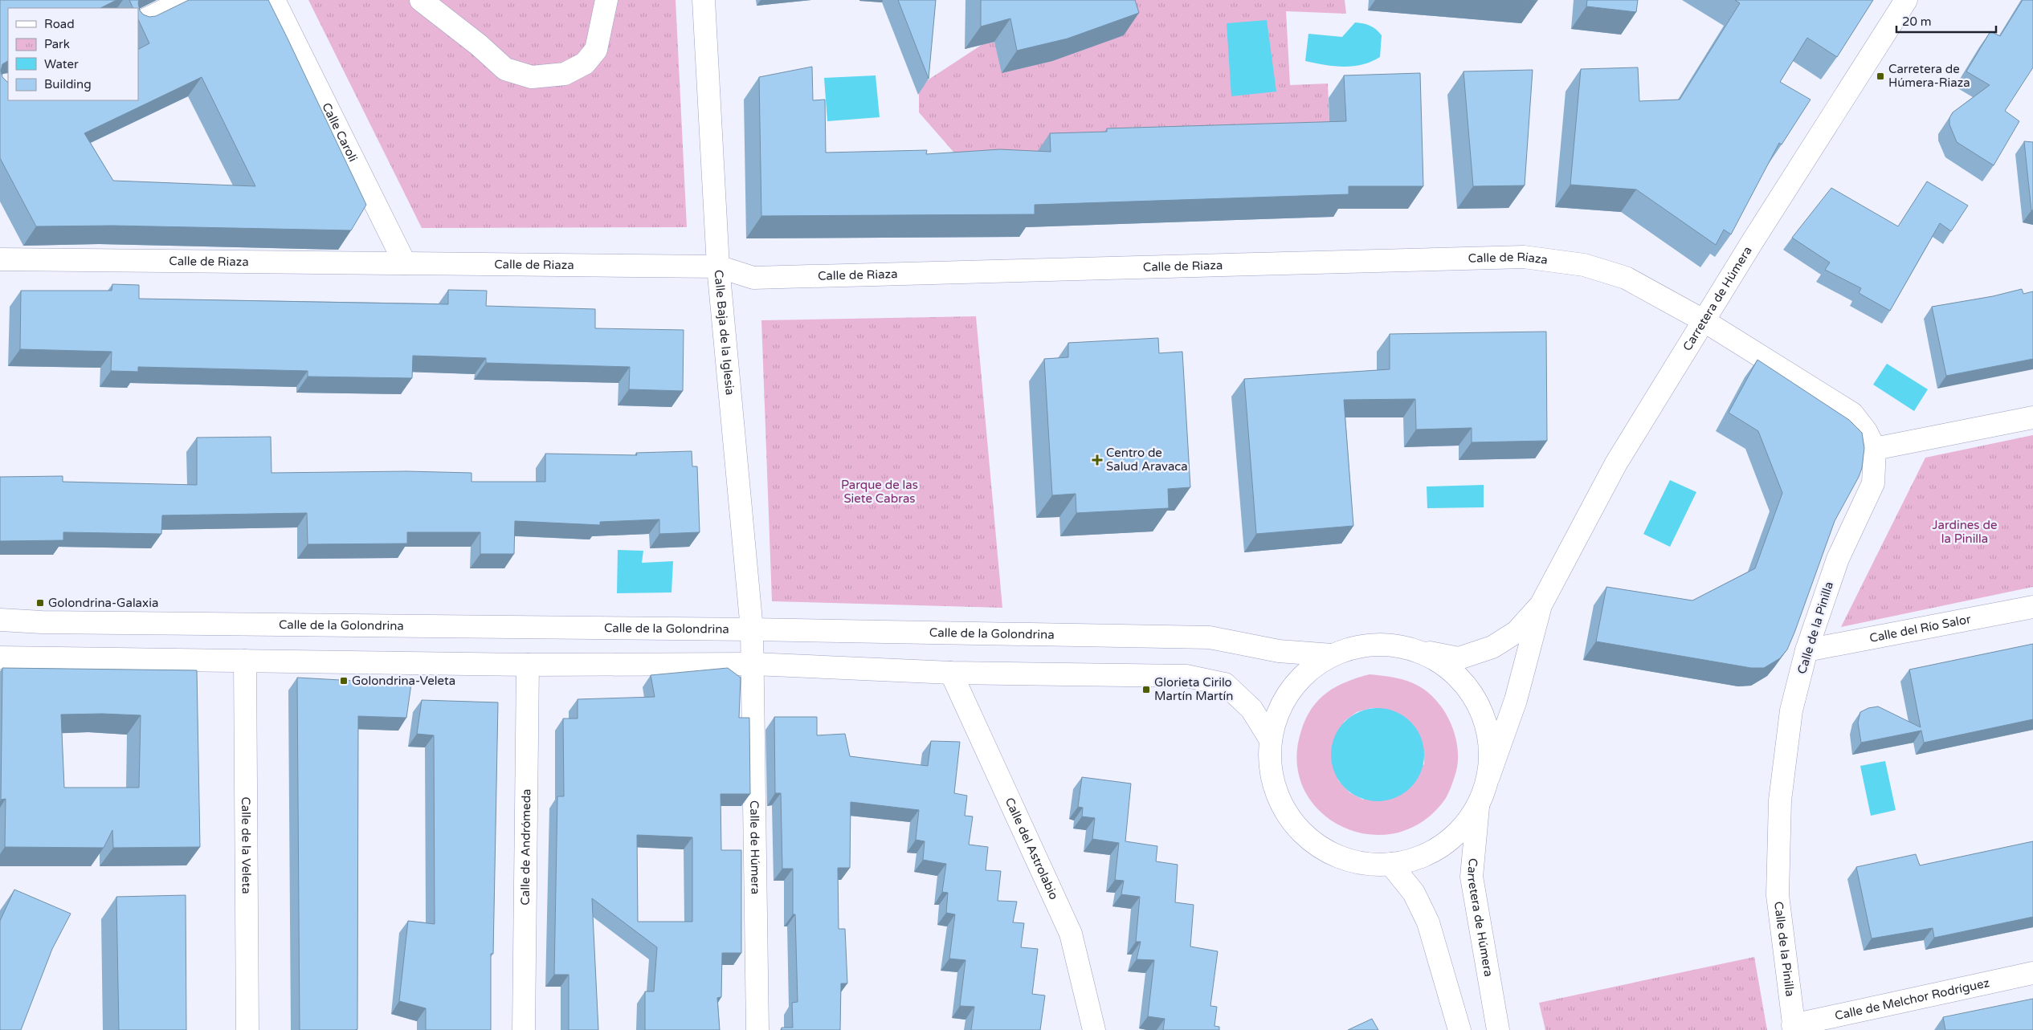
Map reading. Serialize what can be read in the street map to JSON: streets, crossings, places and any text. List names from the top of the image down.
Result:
{
  "streets": {
    "street": [
      "Calle Caroli",
      "Calle de Riaza",
      "Carretera de Húmera",
      "Calle Baja de la Iglesia",
      "Calle de la Golondrina",
      "Calle de la Pinilla",
      "Calle del Río Salor",
      "Calle de la Veleta",
      "Calle de Andrómeda",
      "Calle de Húmera",
      "Calle del Astrolabio",
      "Calle de Melchor Rodríguez"
    ]
  },
  "crossings": [
    ["Calle Caroli", "Calle de Riaza"],
    ["Calle de Riaza", "Carretera de Húmera"],
    ["Calle de Riaza", "Calle Baja de la Iglesia"],
    ["Calle de Riaza", "Calle de la Pinilla"],
    ["Carretera de Húmera", "Calle de la Golondrina"],
    ["Carretera de Húmera", "Calle de la Pinilla"],
    ["Calle Baja de la Iglesia", "Calle de la Golondrina"],
    ["Calle Baja de la Iglesia", "Calle de Húmera"],
    ["Calle de la Pinilla", "Calle del Río Salor"],
    ["Calle de la Pinilla", "Calle de Melchor Rodríguez"]
  ],
  "parks": ["Parque de las Siete Cabras", "Jardines de la Pinilla"],
  "places": {
    "transit": [
      "Carretera de Húmera-Riaza",
      "Golondrina-Galaxia",
      "Golondrina-Veleta",
      "Glorieta Cirilo Martín Martín"
    ],
    "health": ["Centro de Salud Aravaca"]
  },
  "legend": [
    "Road",
    "Park",
    "Water",
    "Building"
  ],
  "scale_bar": "20 m"
}
